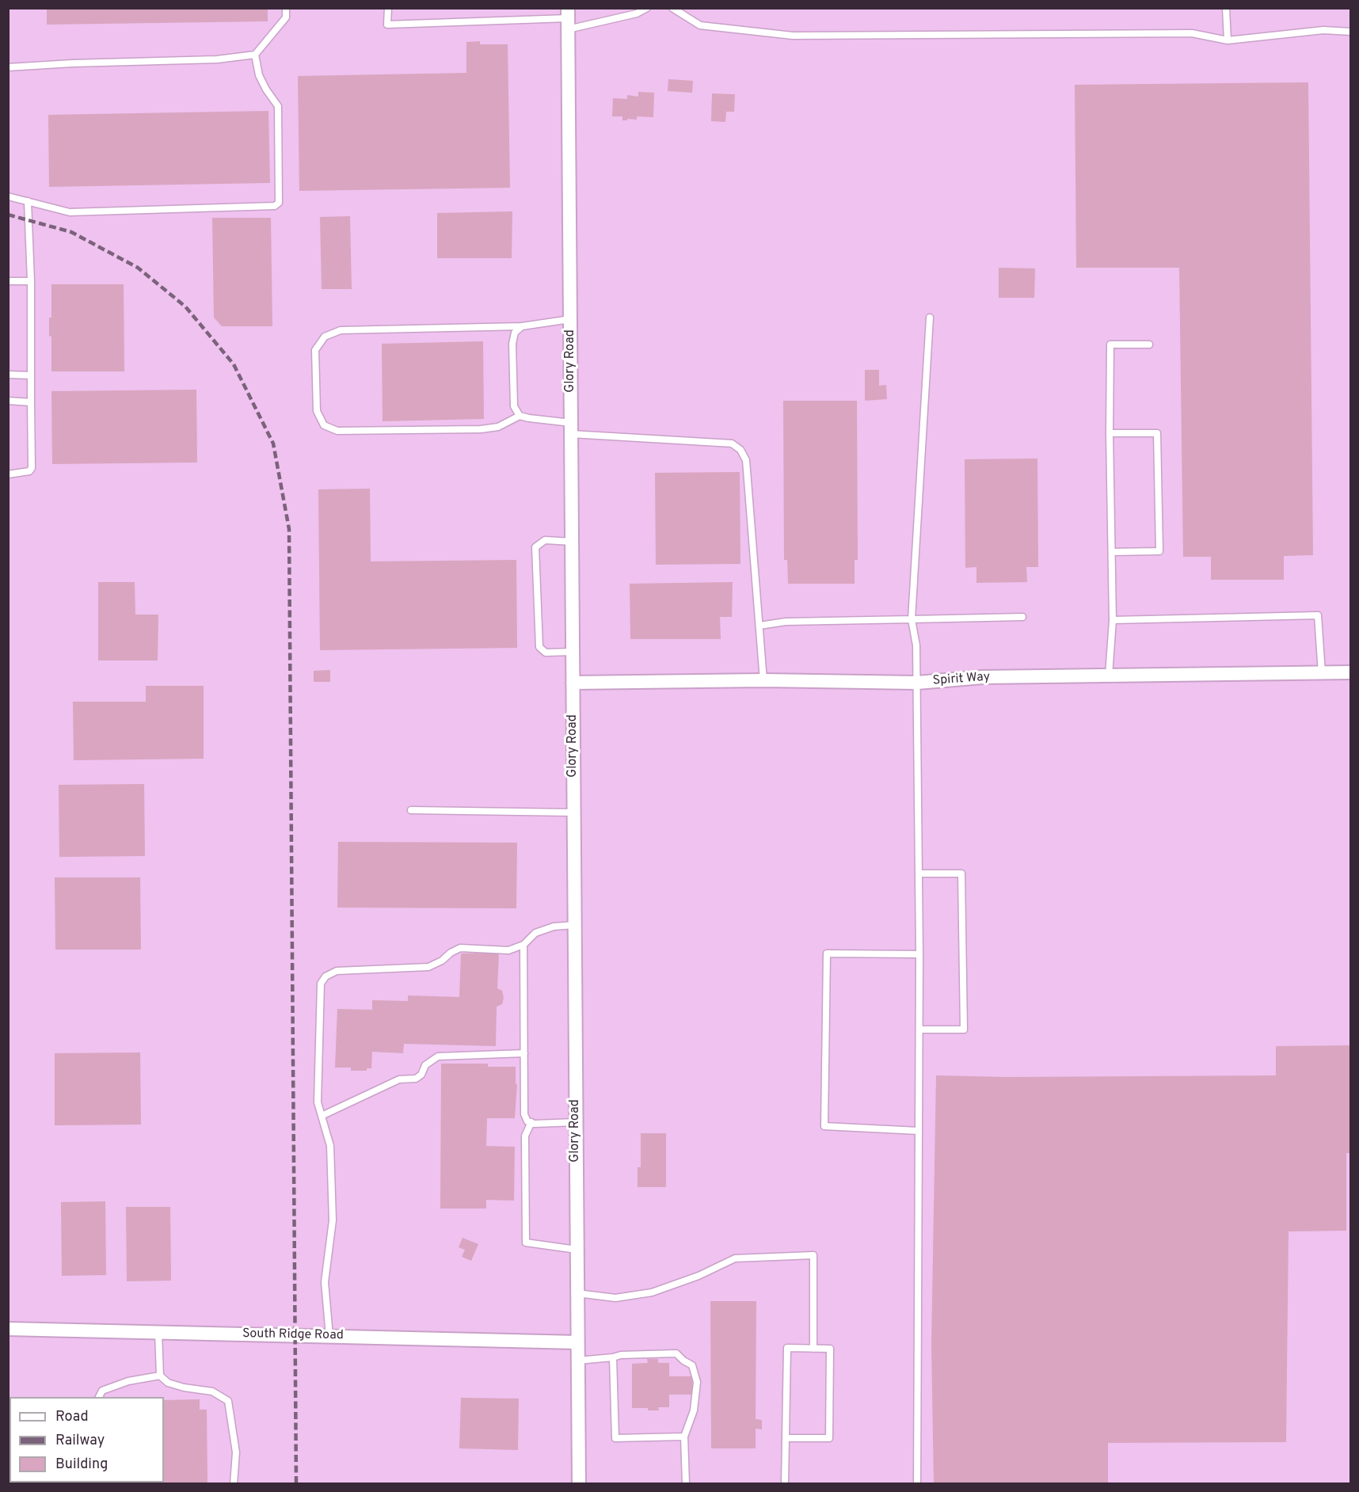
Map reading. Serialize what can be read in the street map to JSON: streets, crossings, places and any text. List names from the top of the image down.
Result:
{
  "streets": {
    "street": ["Glory Road", "Spirit Way", "South Ridge Road"]
  },
  "crossings": [
    ["Glory Road", "Spirit Way"],
    ["Glory Road", "South Ridge Road"]
  ],
  "legend": ["Road", "Railway", "Building"]
}
